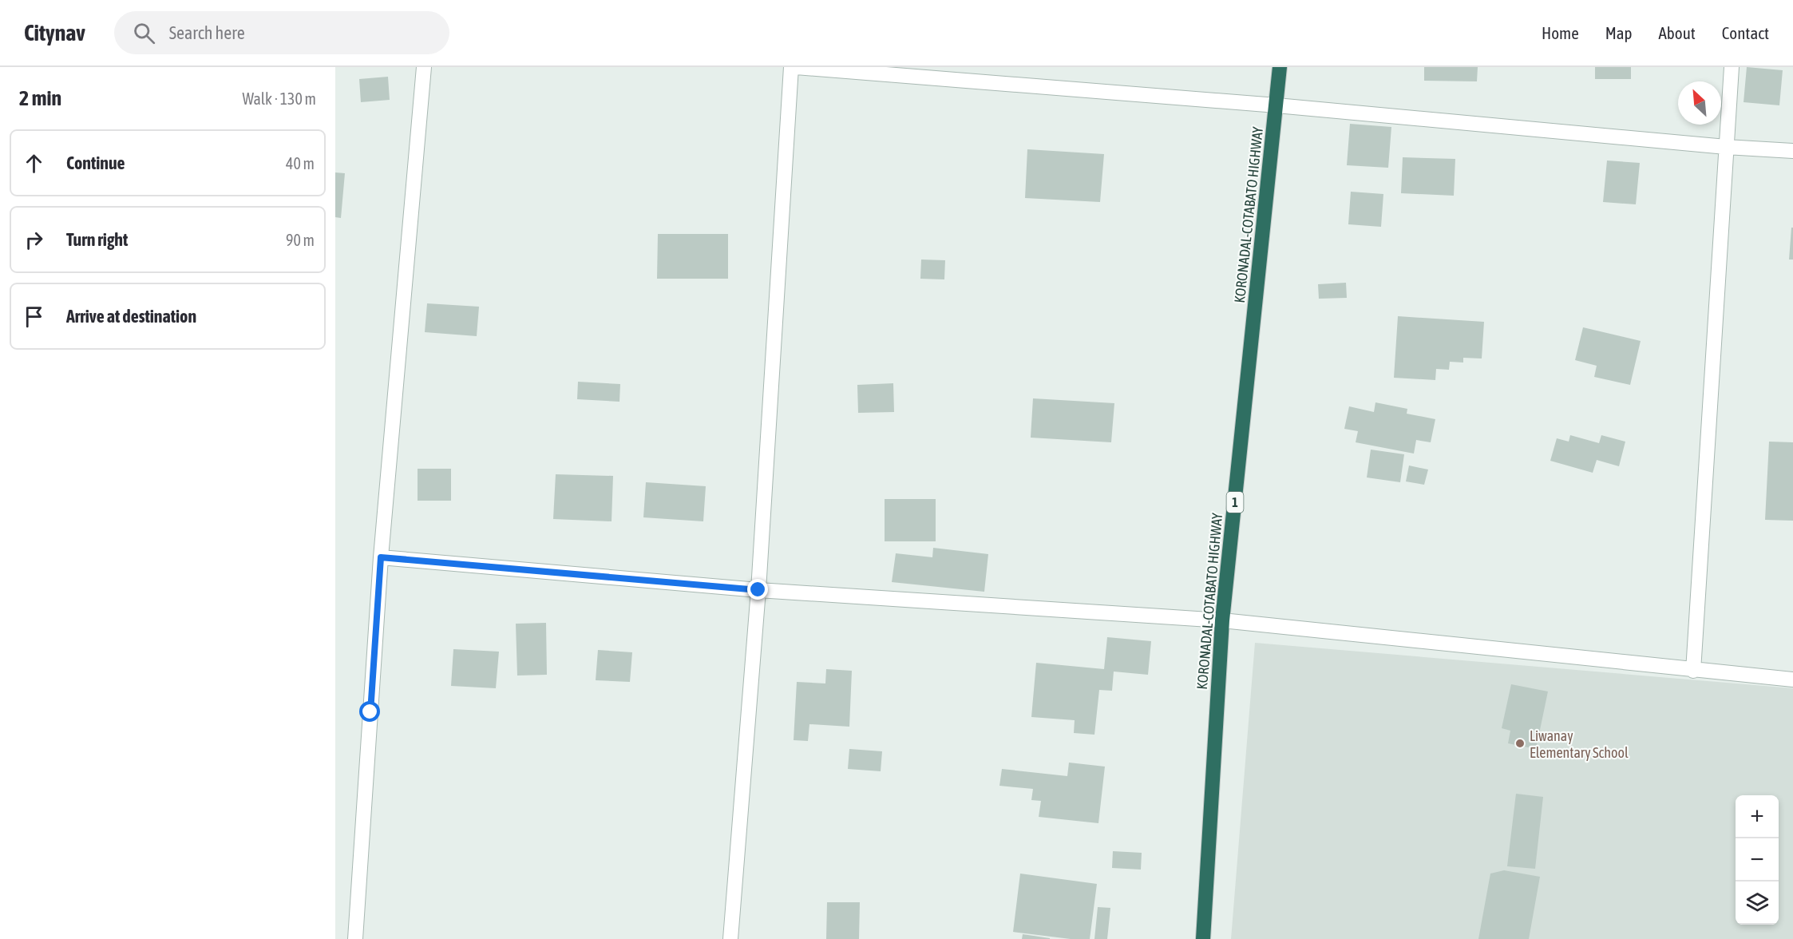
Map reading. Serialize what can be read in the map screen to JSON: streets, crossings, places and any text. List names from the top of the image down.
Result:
{
  "streets": {
    "highway": ["KORONADAL-COTABATO HIGHWAY", "1"]
  },
  "places": ["Liwanay Elementary School"],
  "north": "top left",
  "page": {
    "header": "Citynav",
    "search": "Search here",
    "nav": [
      "Home",
      "Map",
      "About",
      "Contact"
    ],
    "heading": ["2 min", "Walk · 130 m"],
    "list": [
      ["Continue", "40 m"],
      ["Turn right", "90 m"],
      "Arrive at destination"
    ],
    "map_buttons": ["+", "−"]
  }
}
